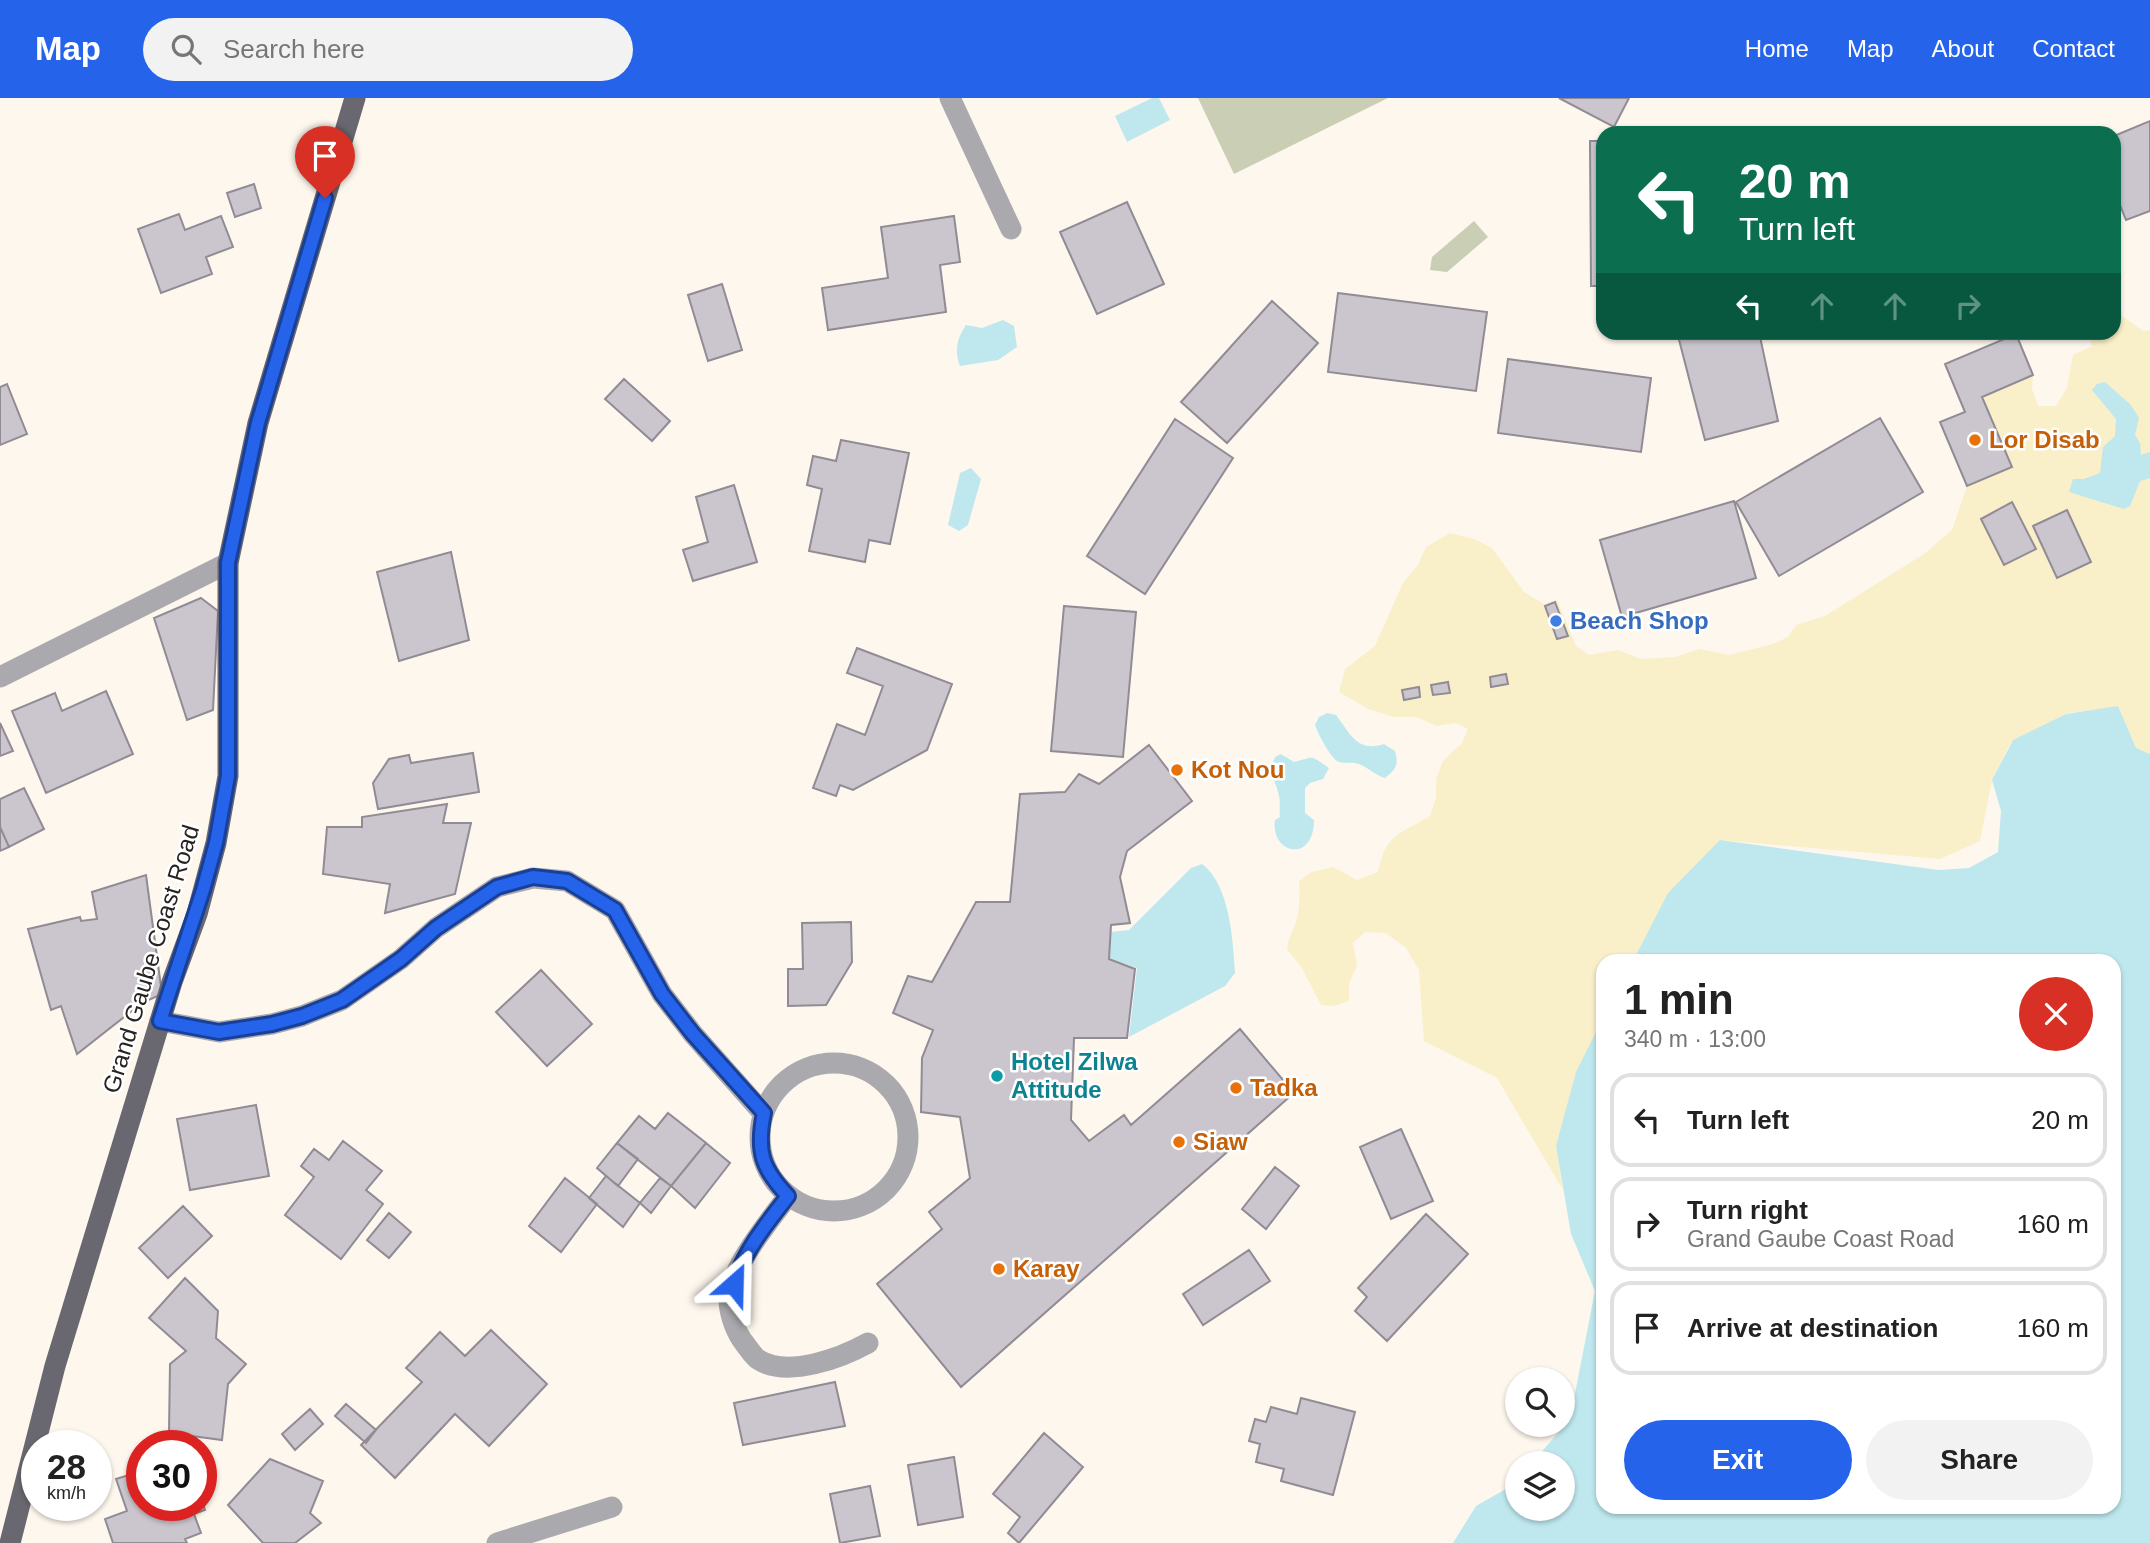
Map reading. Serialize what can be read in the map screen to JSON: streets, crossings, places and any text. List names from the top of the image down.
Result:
{
  "streets": {
    "main road": ["Grand Gaube Coast Road"]
  },
  "places": [
    "Lor Disab",
    "Beach Shop",
    "Kot Nou",
    "Hotel Zilwa Attitude",
    "Tadka",
    "Siaw",
    "Karay"
  ],
  "page": {
    "header": "Map",
    "search": "Search here",
    "nav": [
      "Home",
      "Map",
      "About",
      "Contact"
    ],
    "turn": ["20 m", "Turn left"],
    "heading": ["1 min", "340 m · 13:00"],
    "list": [
      {
        "name": "Turn left",
        "value": "20 m"
      },
      {
        "name": "Turn right",
        "note": "Grand Gaube Coast Road",
        "value": "160 m"
      },
      {
        "name": "Arrive at destination",
        "value": "160 m"
      }
    ],
    "buttons": ["Exit", "Share"],
    "speed": "28 km/h",
    "limit": "30"
  }
}
